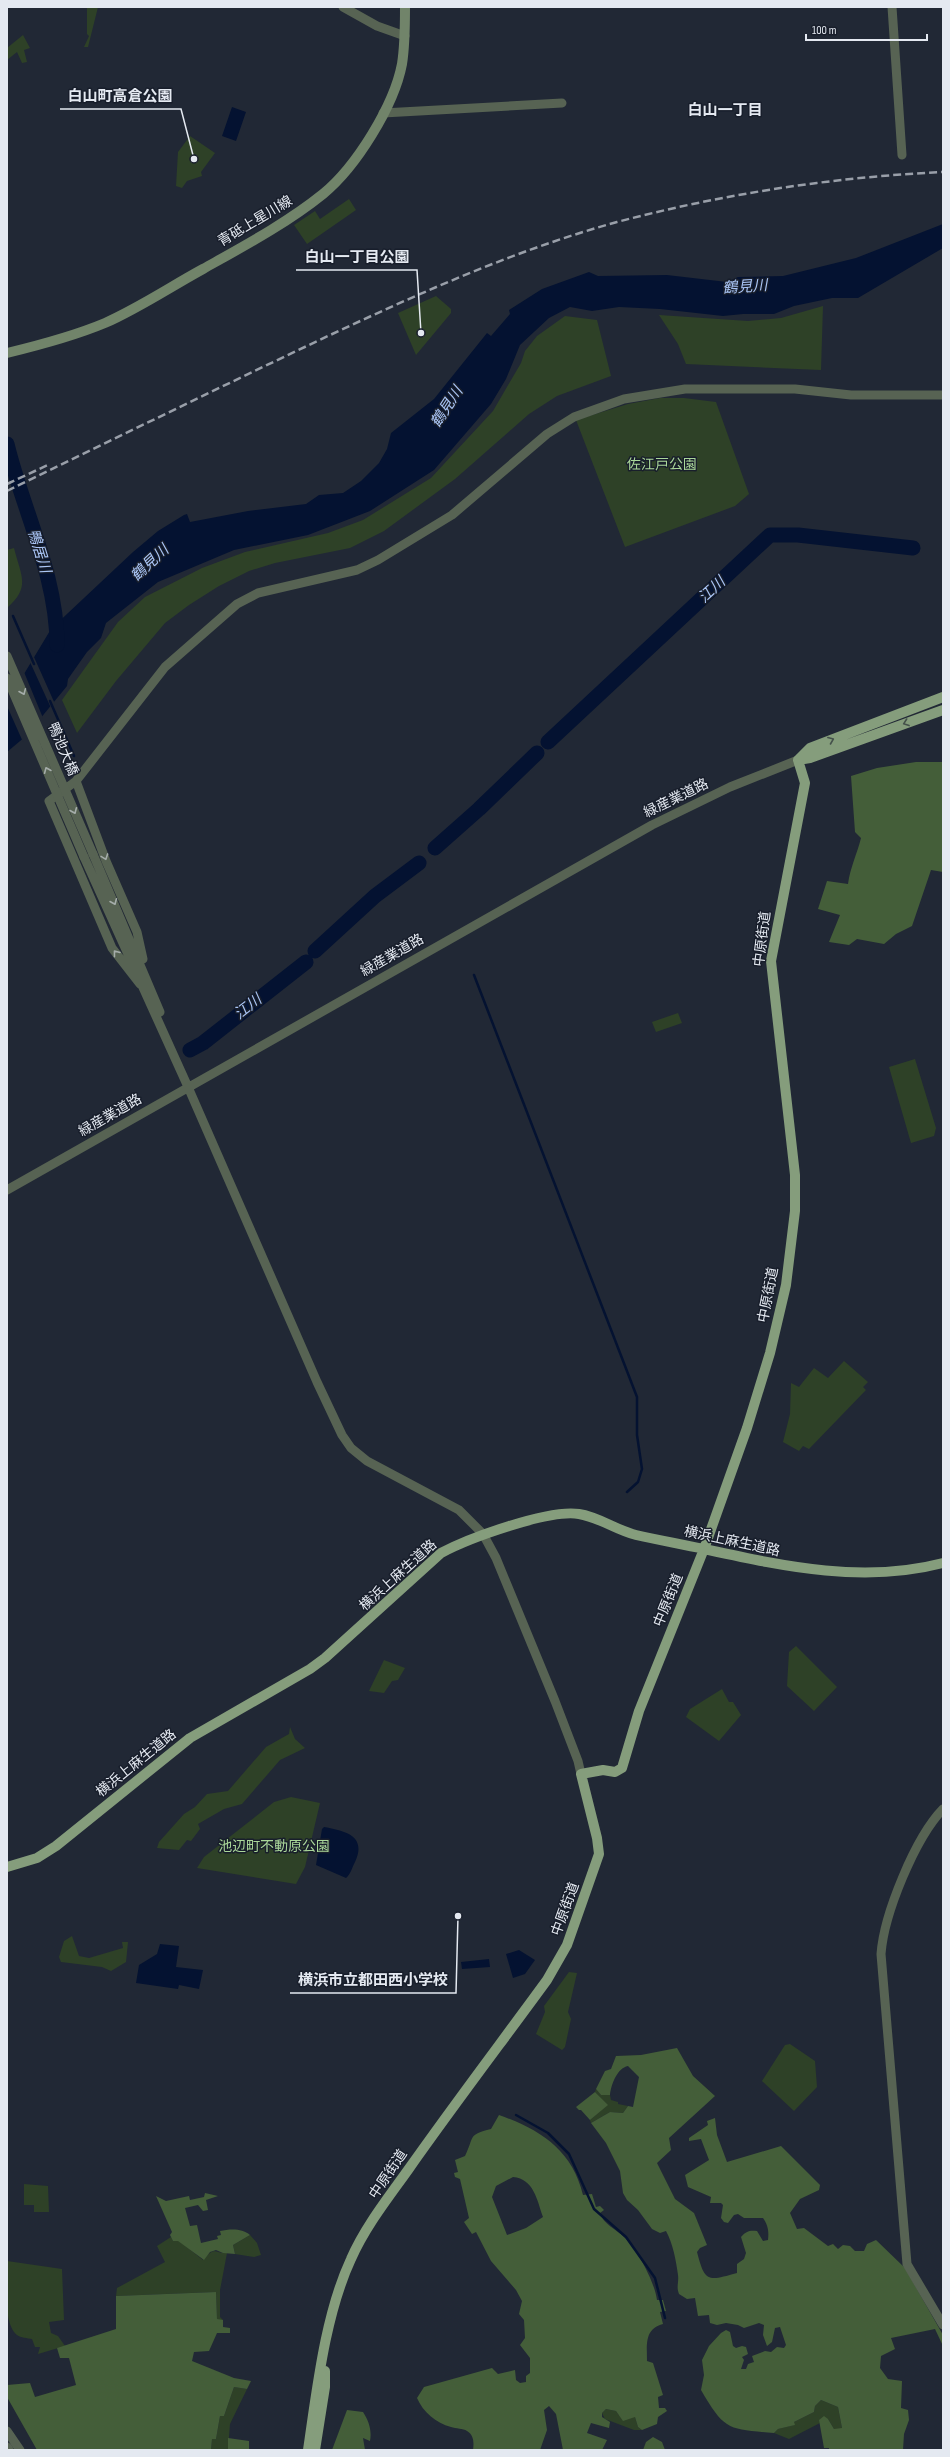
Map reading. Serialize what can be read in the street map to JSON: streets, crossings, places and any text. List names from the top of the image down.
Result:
{
  "streets": {
    "main road": ["青砥上星川線", "中原街道", "横浜上麻生道路"],
    "street": ["鴨池大橋", "緑産業道路"]
  },
  "crossings": [
    ["緑産業道路", "中原街道"],
    ["中原街道", "横浜上麻生道路"]
  ],
  "districts": ["白山一丁目"],
  "water": ["鶴見川", "鴨居川", "江川"],
  "parks": ["佐江戸公園", "池辺町不動原公園"],
  "places": ["白山町高倉公園", "白山一丁目公園", "横浜市立都田西小学校"],
  "scale_bar": "100 m"
}
